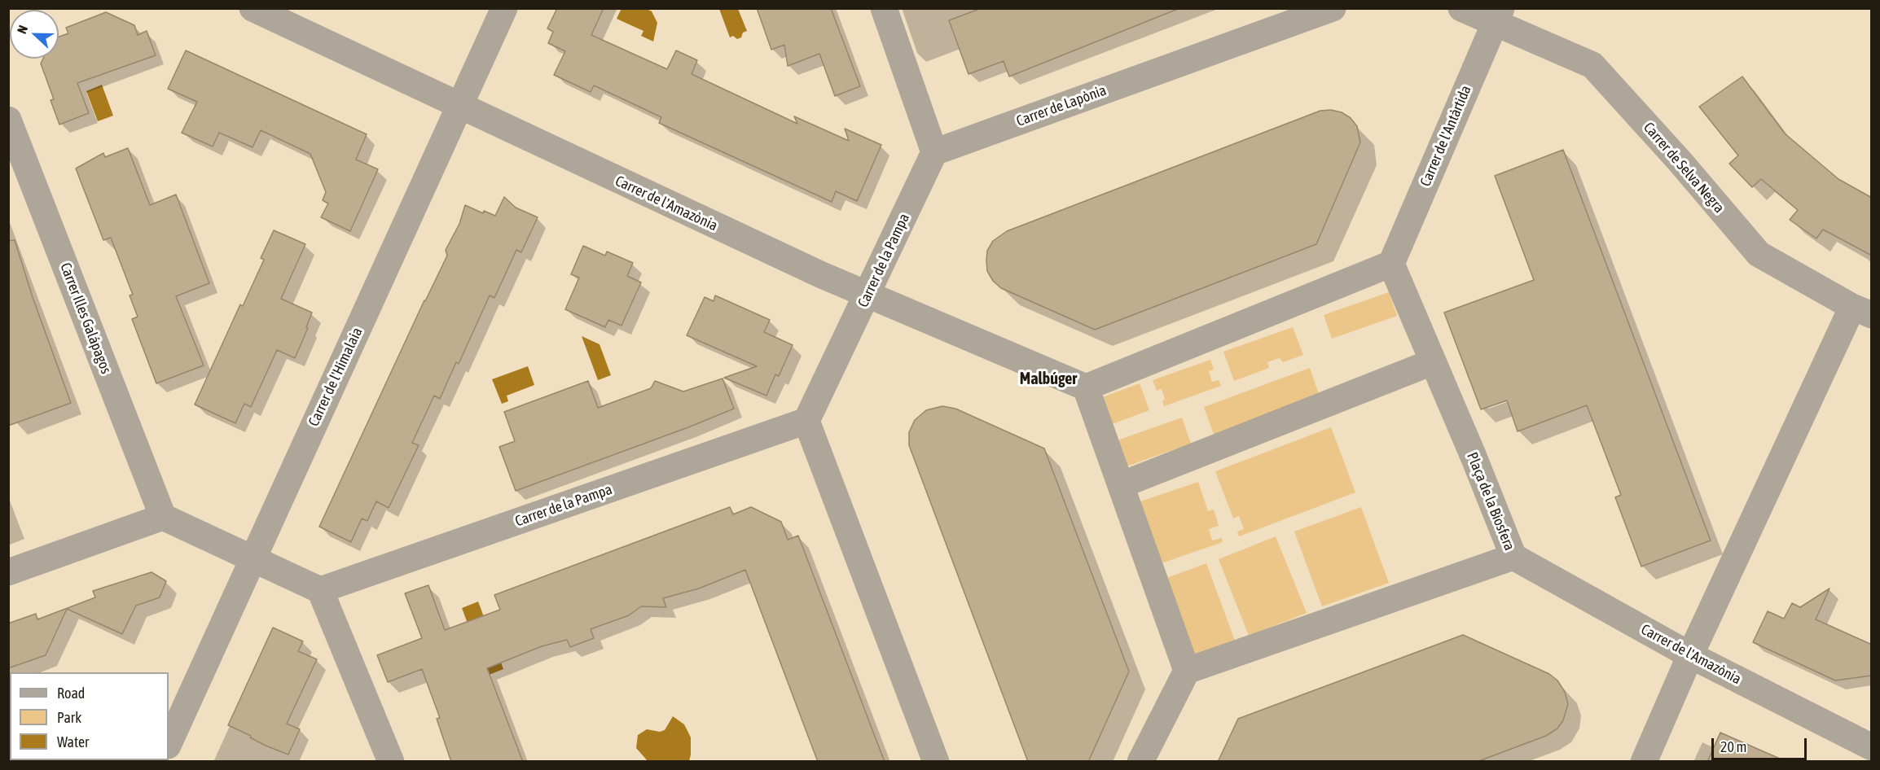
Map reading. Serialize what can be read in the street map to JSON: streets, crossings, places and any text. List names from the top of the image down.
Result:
{
  "streets": {
    "street": [
      "Carrer de Lapònia",
      "Carrer de l'Antàrtida",
      "Carrer de Selva Negra",
      "Carrer de l'Amazònia",
      "Carrer de la Pampa",
      "Carrer Illes Galápagos",
      "Carrer de l'Himalaia",
      "Plaça de la Biosfera"
    ]
  },
  "crossings": [
    ["Carrer de Lapònia", "Carrer de la Pampa"],
    ["Carrer de l'Antàrtida", "Carrer de Selva Negra"],
    ["Carrer de l'Antàrtida", "Plaça de la Biosfera"],
    ["Carrer de l'Amazònia", "Carrer de la Pampa"],
    ["Carrer de l'Amazònia", "Carrer de l'Himalaia"],
    ["Carrer de l'Amazònia", "Plaça de la Biosfera"]
  ],
  "districts": ["Malbúger"],
  "legend": ["Road", "Park", "Water"],
  "scale_bar": "20 m",
  "north": "left"
}
